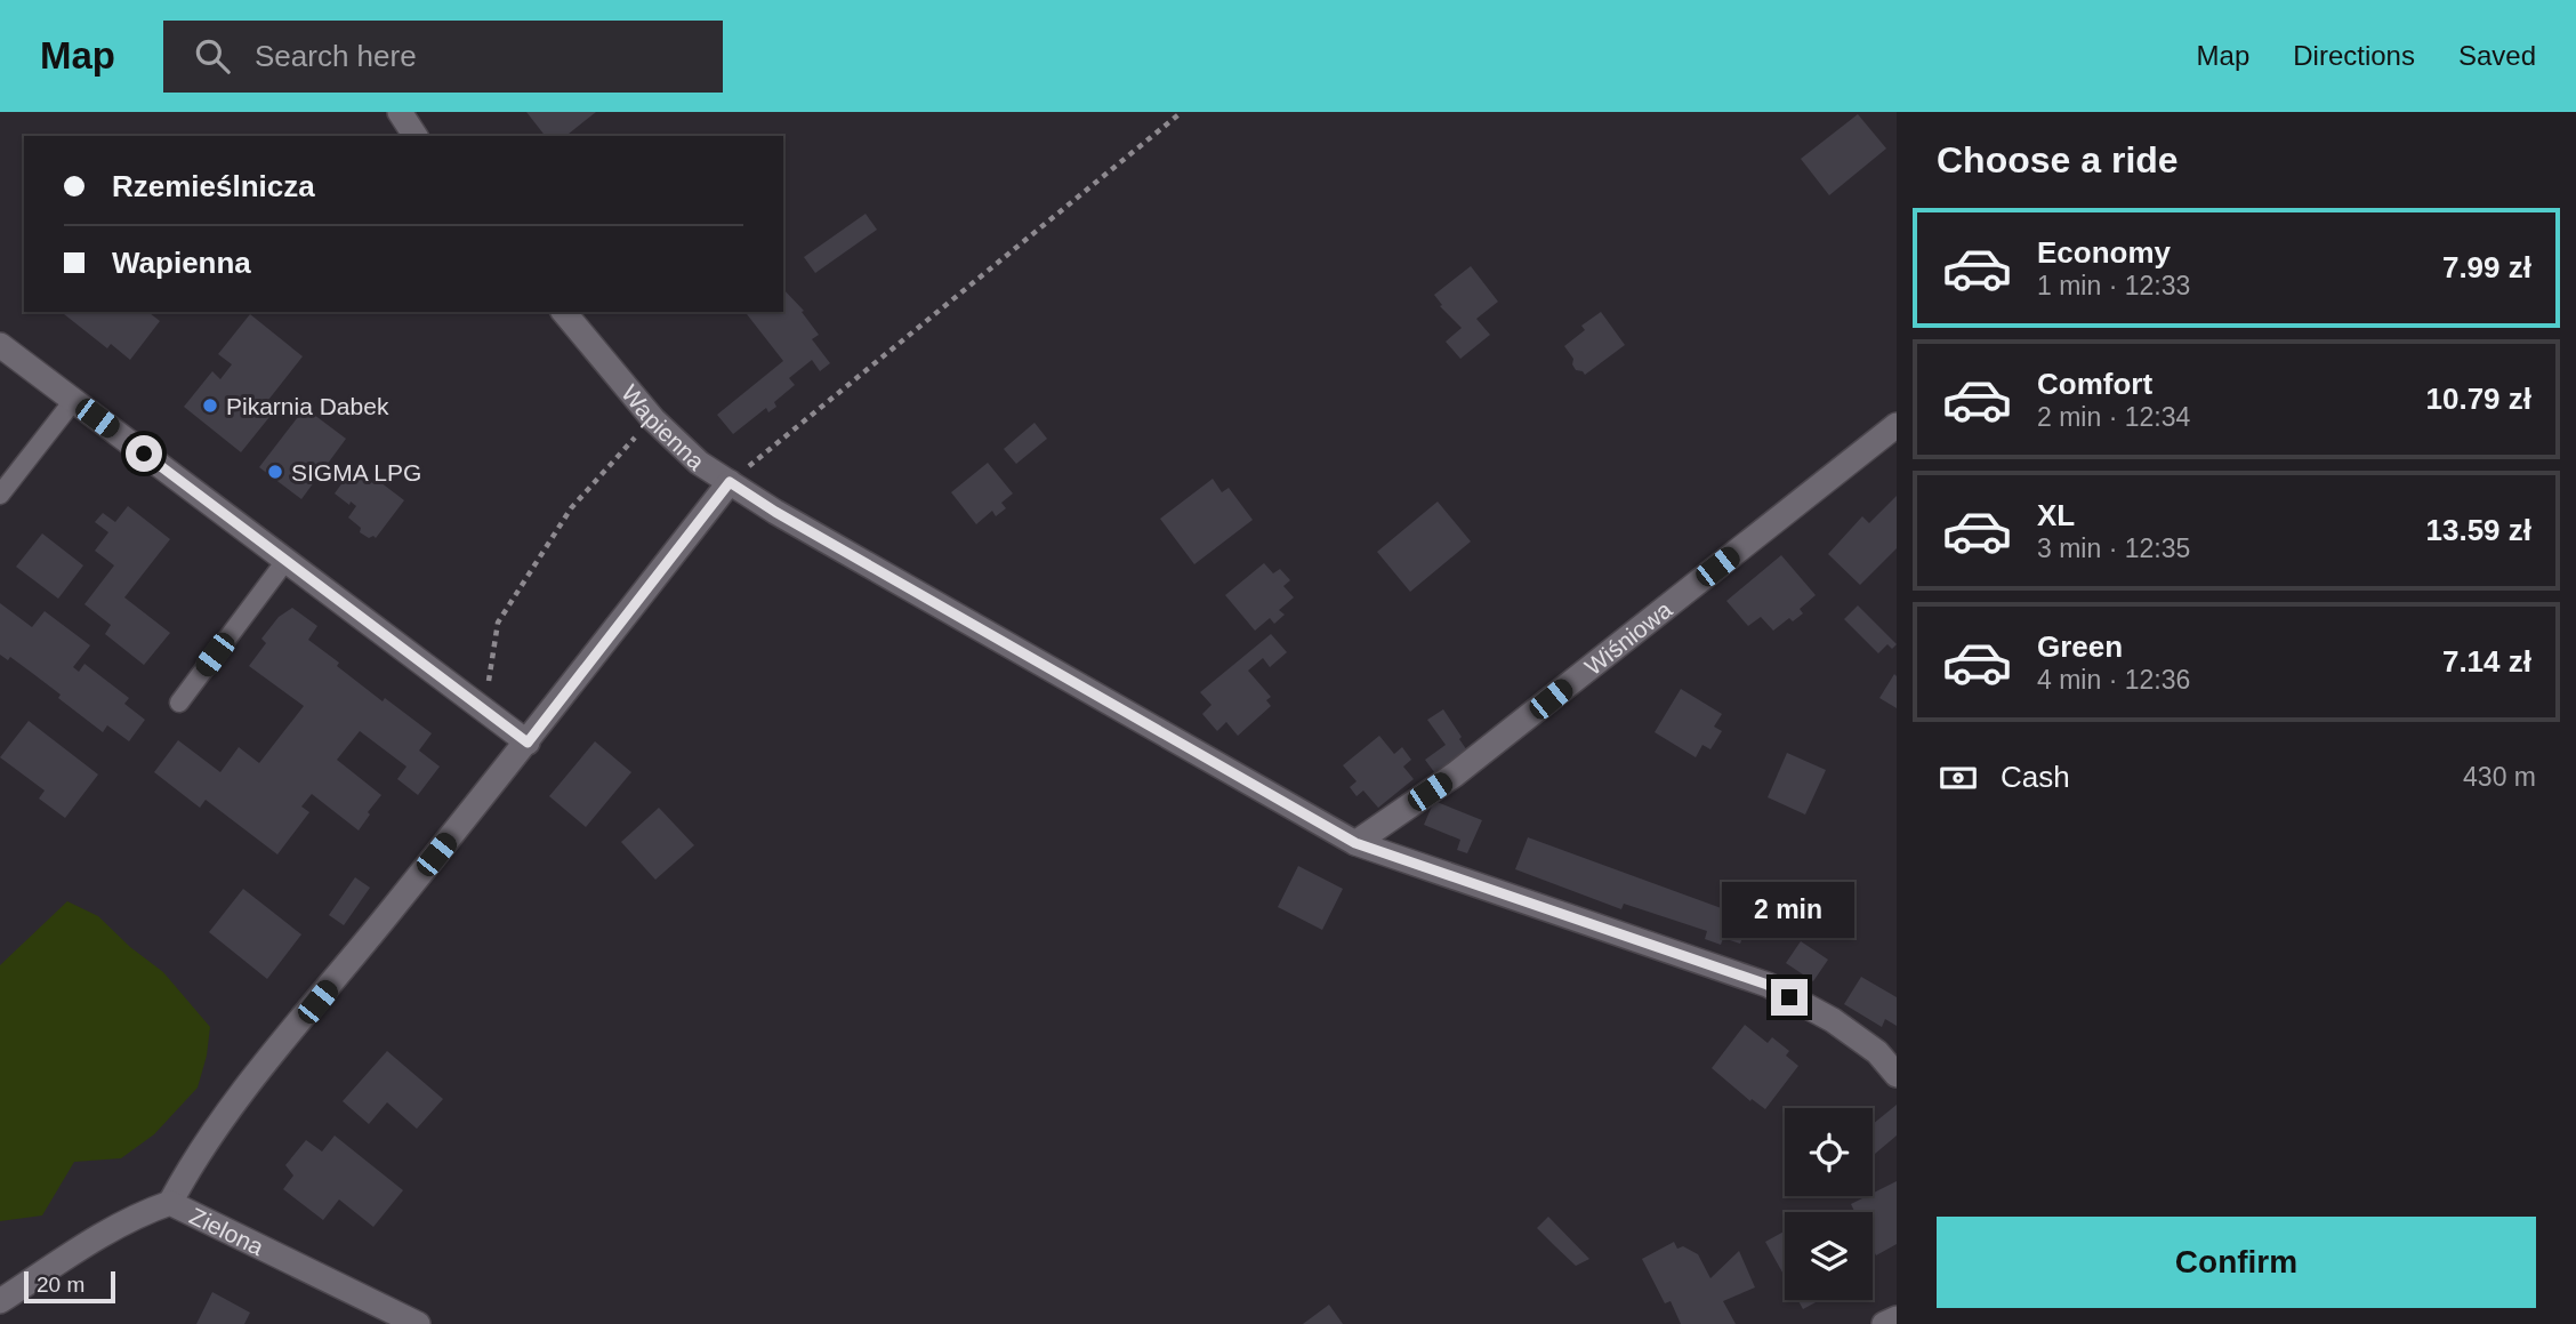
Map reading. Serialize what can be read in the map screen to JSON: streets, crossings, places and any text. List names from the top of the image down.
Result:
{
  "streets": {
    "street": ["Wapienna", "Wiśniowa", "Zielona"]
  },
  "crossings": [
    ["Wapienna", "Wiśniowa"]
  ],
  "places": ["Pikarnia Dabek", "SIGMA LPG"],
  "scale_bar": "20 m",
  "page": {
    "header": "Map",
    "search": "Search here",
    "nav": ["Map", "Directions", "Saved"],
    "heading": "Choose a ride",
    "banner": ["Rzemieślnicza", "Wapienna"],
    "list": [
      {
        "name": "Economy",
        "note": "1 min · 12:33",
        "value": "7.99 zł"
      },
      {
        "name": "Comfort",
        "note": "2 min · 12:34",
        "value": "10.79 zł"
      },
      {
        "name": "XL",
        "note": "3 min · 12:35",
        "value": "13.59 zł"
      },
      {
        "name": "Green",
        "note": "4 min · 12:36",
        "value": "7.14 zł"
      }
    ],
    "pay": ["Cash", "430 m"],
    "bubble": "2 min",
    "buttons": "Confirm",
    "scale": "20 m"
  }
}
